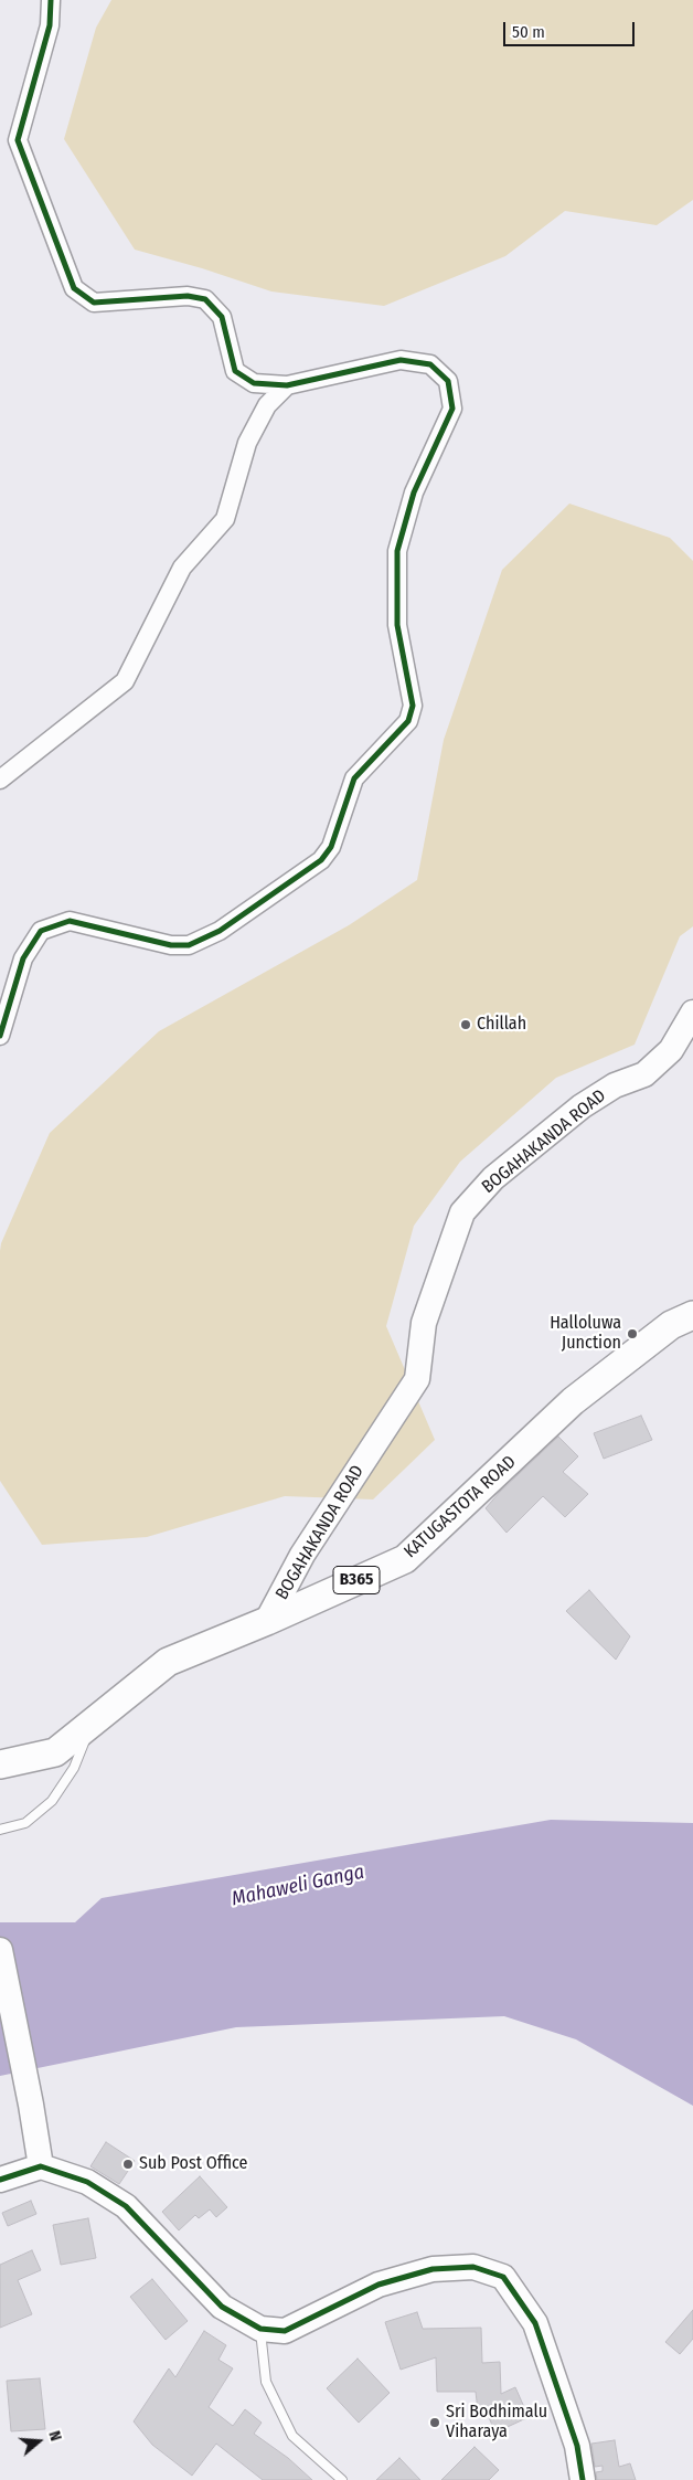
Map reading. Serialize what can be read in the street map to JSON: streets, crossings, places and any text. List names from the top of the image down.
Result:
{
  "streets": {
    "main road": ["KATUGASTOTA ROAD", "B365"],
    "street": ["BOGAHAKANDA ROAD"]
  },
  "crossings": [
    ["BOGAHAKANDA ROAD", "KATUGASTOTA ROAD"]
  ],
  "water": ["Mahaweli Ganga"],
  "places": [
    "Chillah",
    "Halloluwa Junction",
    "Sub Post Office",
    "Sri Bodhimalu Viharaya"
  ],
  "scale_bar": "50 m",
  "north": "right"
}
